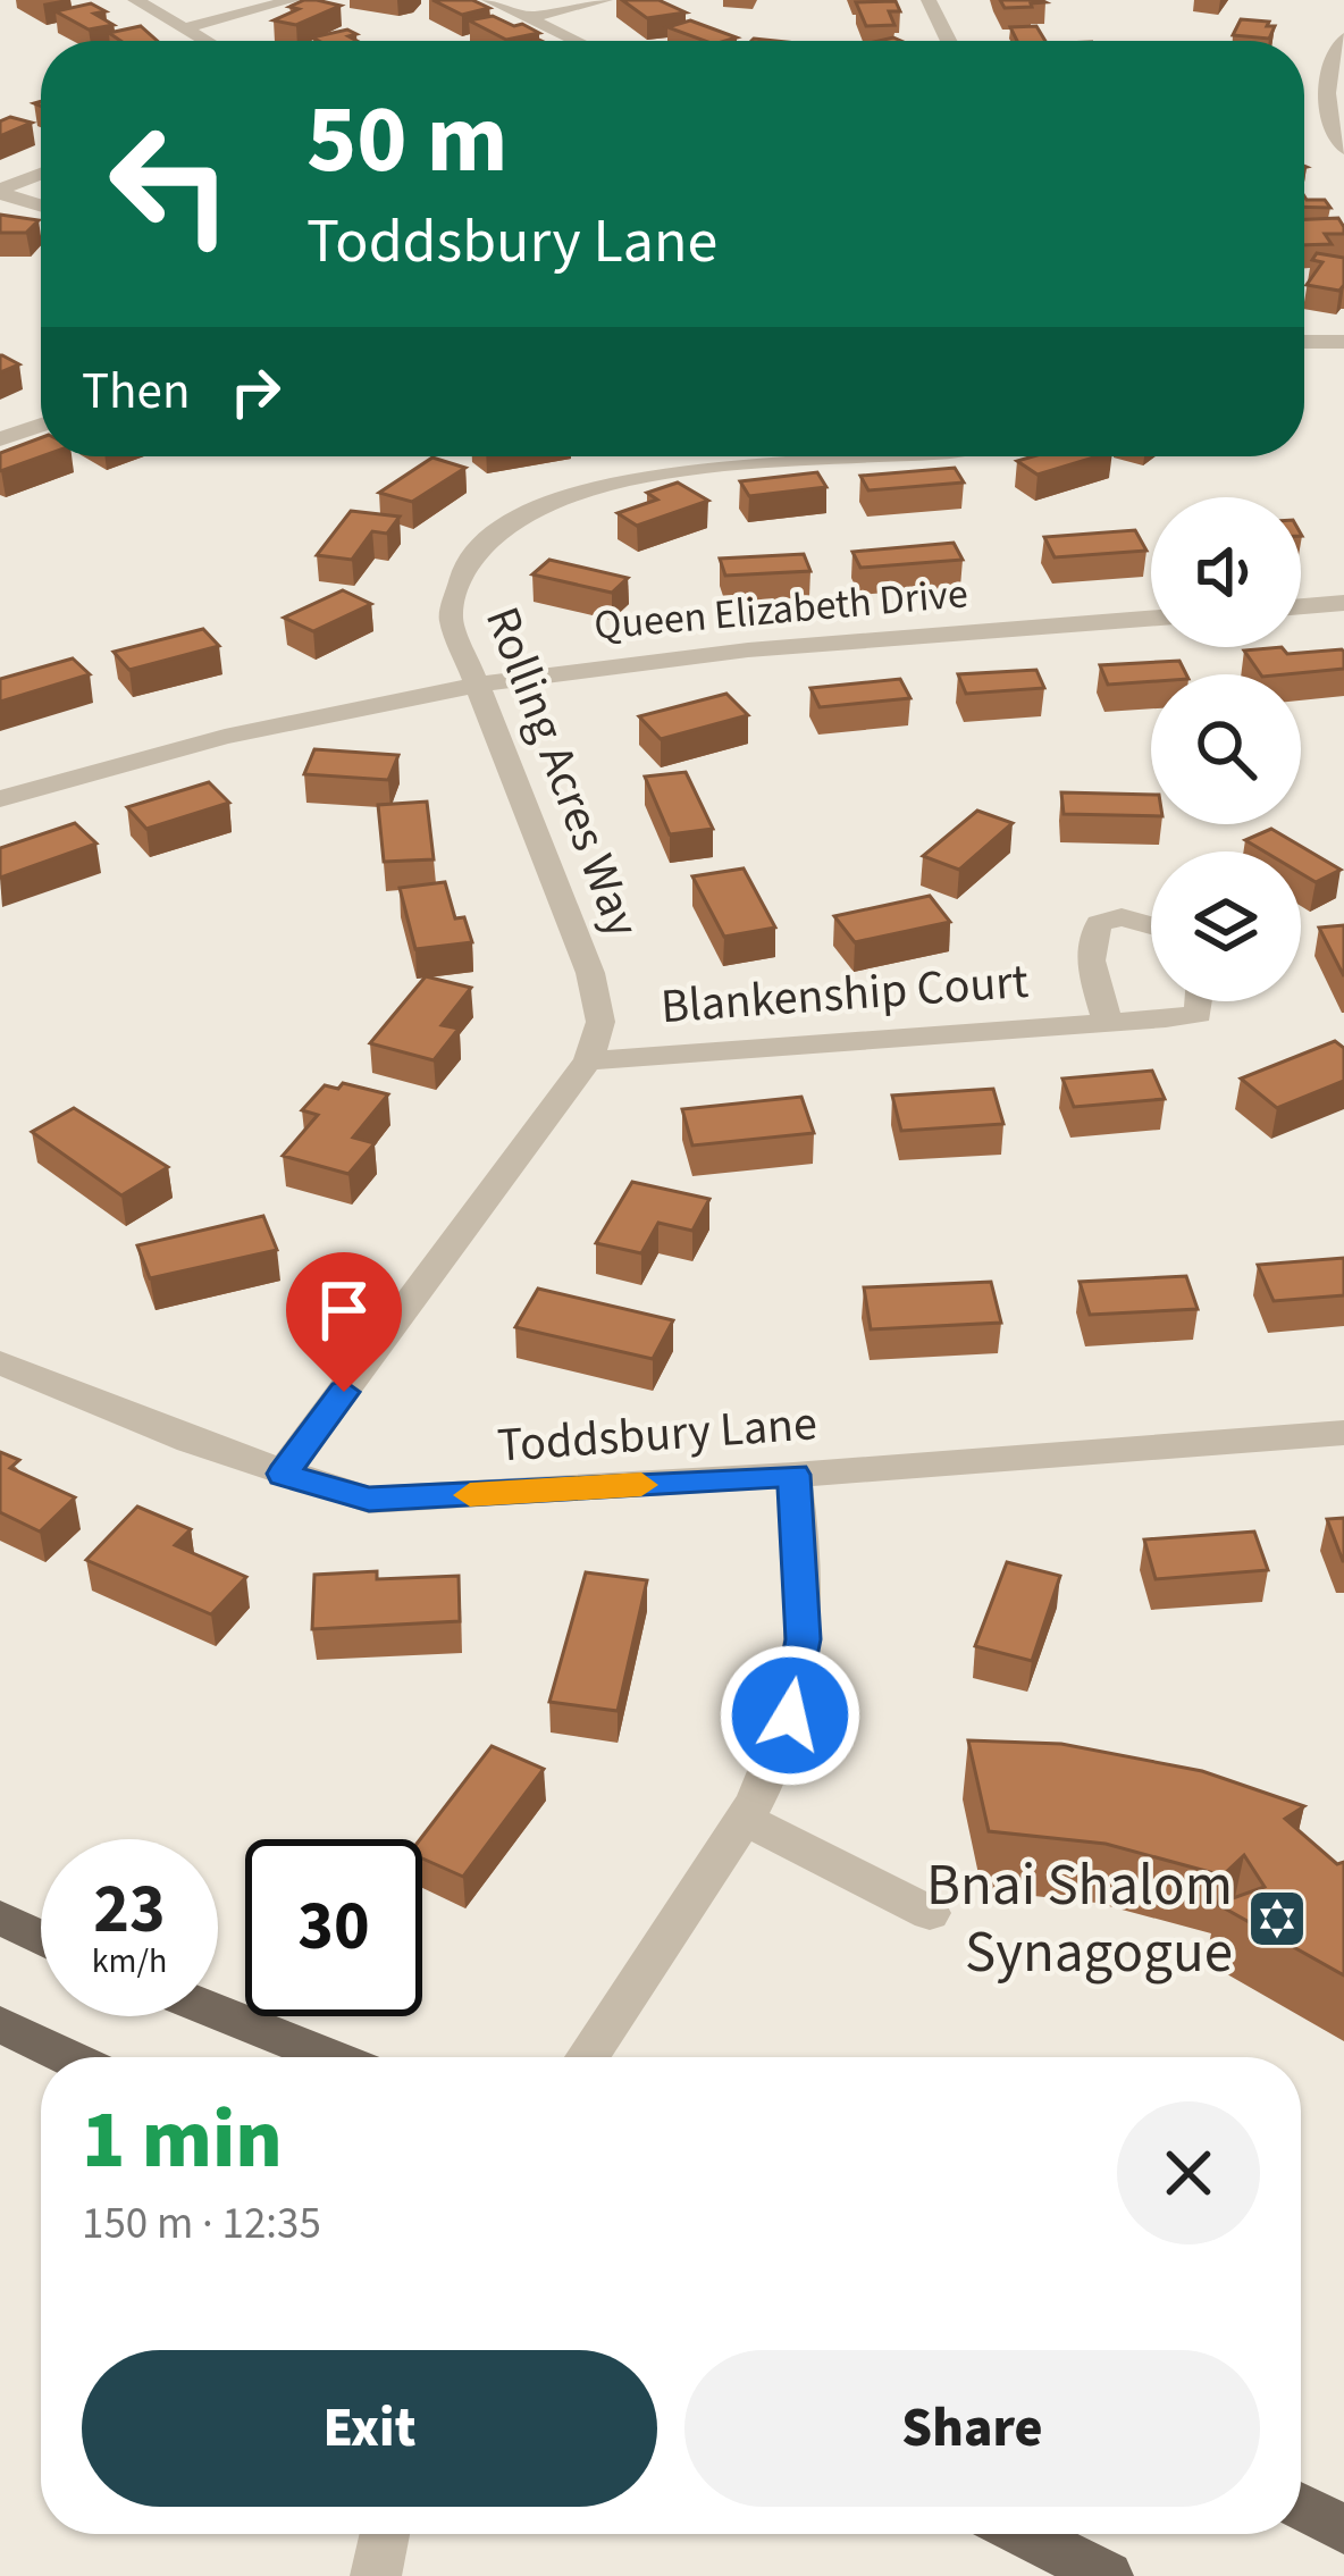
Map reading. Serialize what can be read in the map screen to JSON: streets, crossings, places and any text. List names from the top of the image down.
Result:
{
  "streets": {
    "street": [
      "Queen Elizabeth Drive",
      "Rolling Acres Way",
      "Blankenship Court",
      "Toddsbury Lane"
    ]
  },
  "crossings": [
    ["Queen Elizabeth Drive", "Rolling Acres Way"],
    ["Rolling Acres Way", "Blankenship Court"]
  ],
  "places": {
    "synagogue": ["Bnai Shalom Synagogue"]
  },
  "page": {
    "turn": ["50 m", "Toddsbury Lane"],
    "then": "Then",
    "speed": "23 km/h",
    "limit": "30",
    "heading": ["1 min", "150 m · 12:35"],
    "buttons": ["Exit", "Share"]
  }
}
